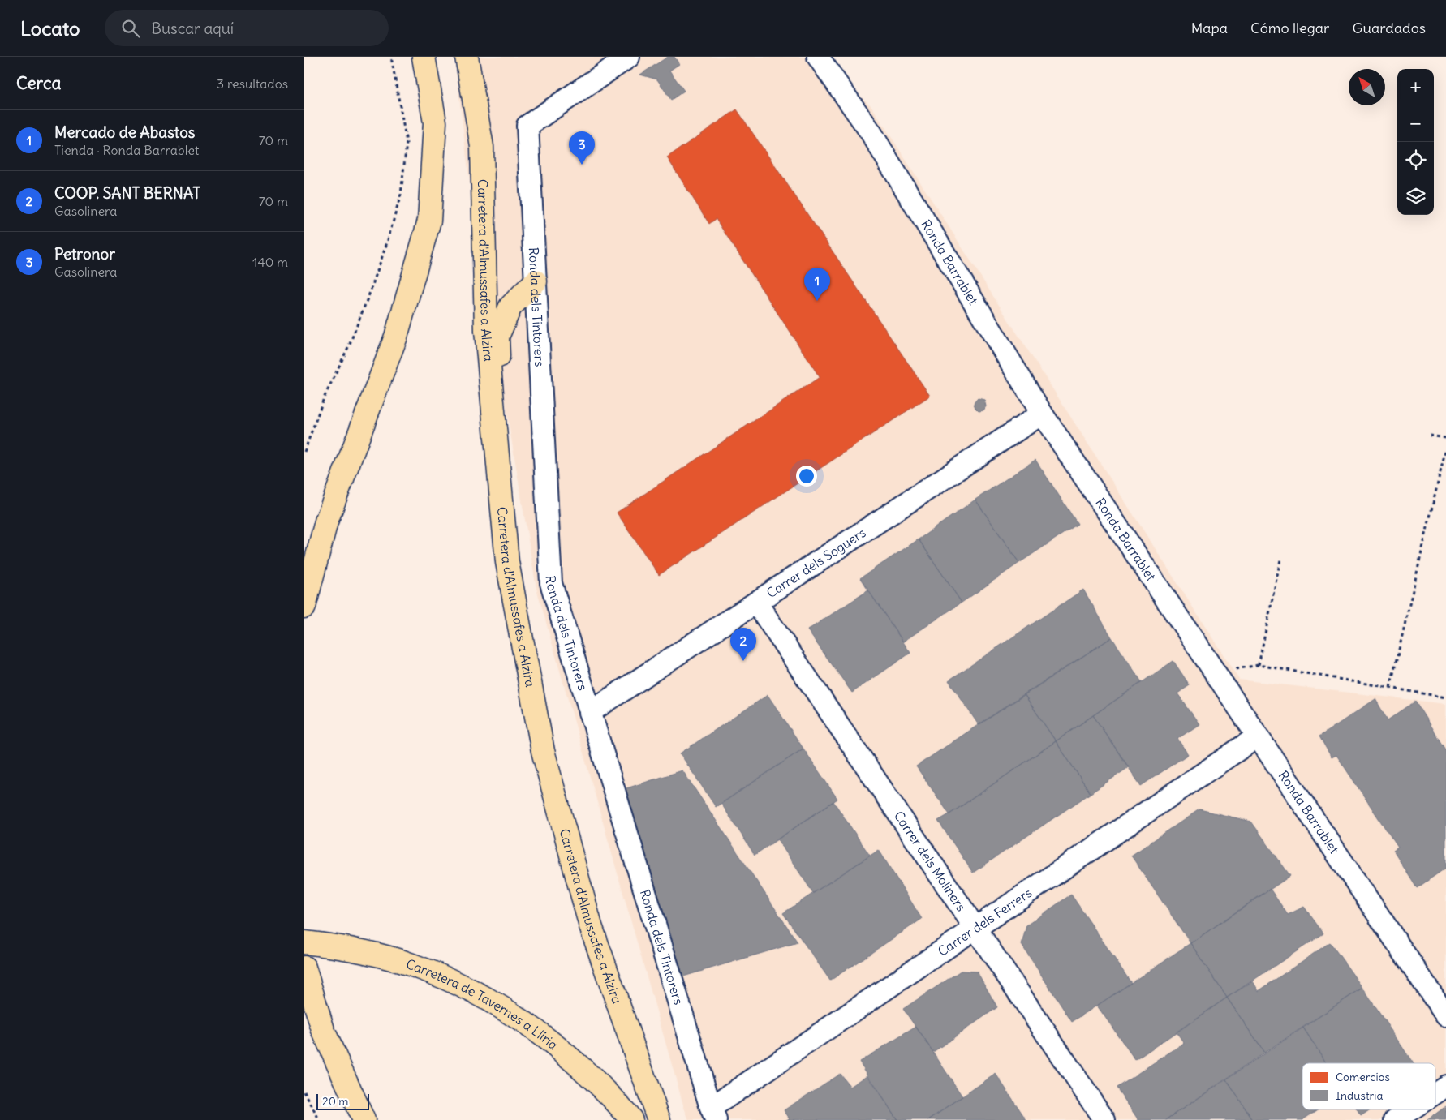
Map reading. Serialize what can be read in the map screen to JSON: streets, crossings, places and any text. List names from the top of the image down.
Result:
{
  "streets": {
    "main road": ["Carretera d'Almussafes a Alzira", "Carretera de Tavernes a Llíria"],
    "street": [
      "Ronda Barrablet",
      "Ronda dels Tintorers",
      "Carrer dels Soguers",
      "Carrer dels Moliners",
      "Carrer dels Ferrers"
    ]
  },
  "crossings": [
    ["Ronda Barrablet", "Carrer dels Soguers"],
    ["Ronda Barrablet", "Carrer dels Ferrers"],
    ["Ronda dels Tintorers", "Carrer dels Soguers"],
    ["Ronda dels Tintorers", "Carrer dels Ferrers"],
    ["Carrer dels Soguers", "Carrer dels Moliners"],
    ["Carrer dels Moliners", "Carrer dels Ferrers"]
  ],
  "legend": ["Comercios", "Industria"],
  "scale_bar": "20 m",
  "north": "top left",
  "page": {
    "header": "Locato",
    "search": "Buscar aquí",
    "nav": ["Mapa", "Cómo llegar", "Guardados"],
    "heading": ["Cerca", "3 resultados"],
    "map_buttons": ["+", "−"],
    "list": [
      {
        "mark": "1",
        "name": "Mercado de Abastos",
        "note": "Tienda · Ronda Barrablet",
        "value": "70 m"
      },
      {
        "mark": "2",
        "name": "COOP. SANT BERNAT",
        "note": "Gasolinera",
        "value": "70 m"
      },
      {
        "mark": "3",
        "name": "Petronor",
        "note": "Gasolinera",
        "value": "140 m"
      }
    ],
    "pins": ["3", "1", "2"],
    "scale": "20 m"
  }
}
